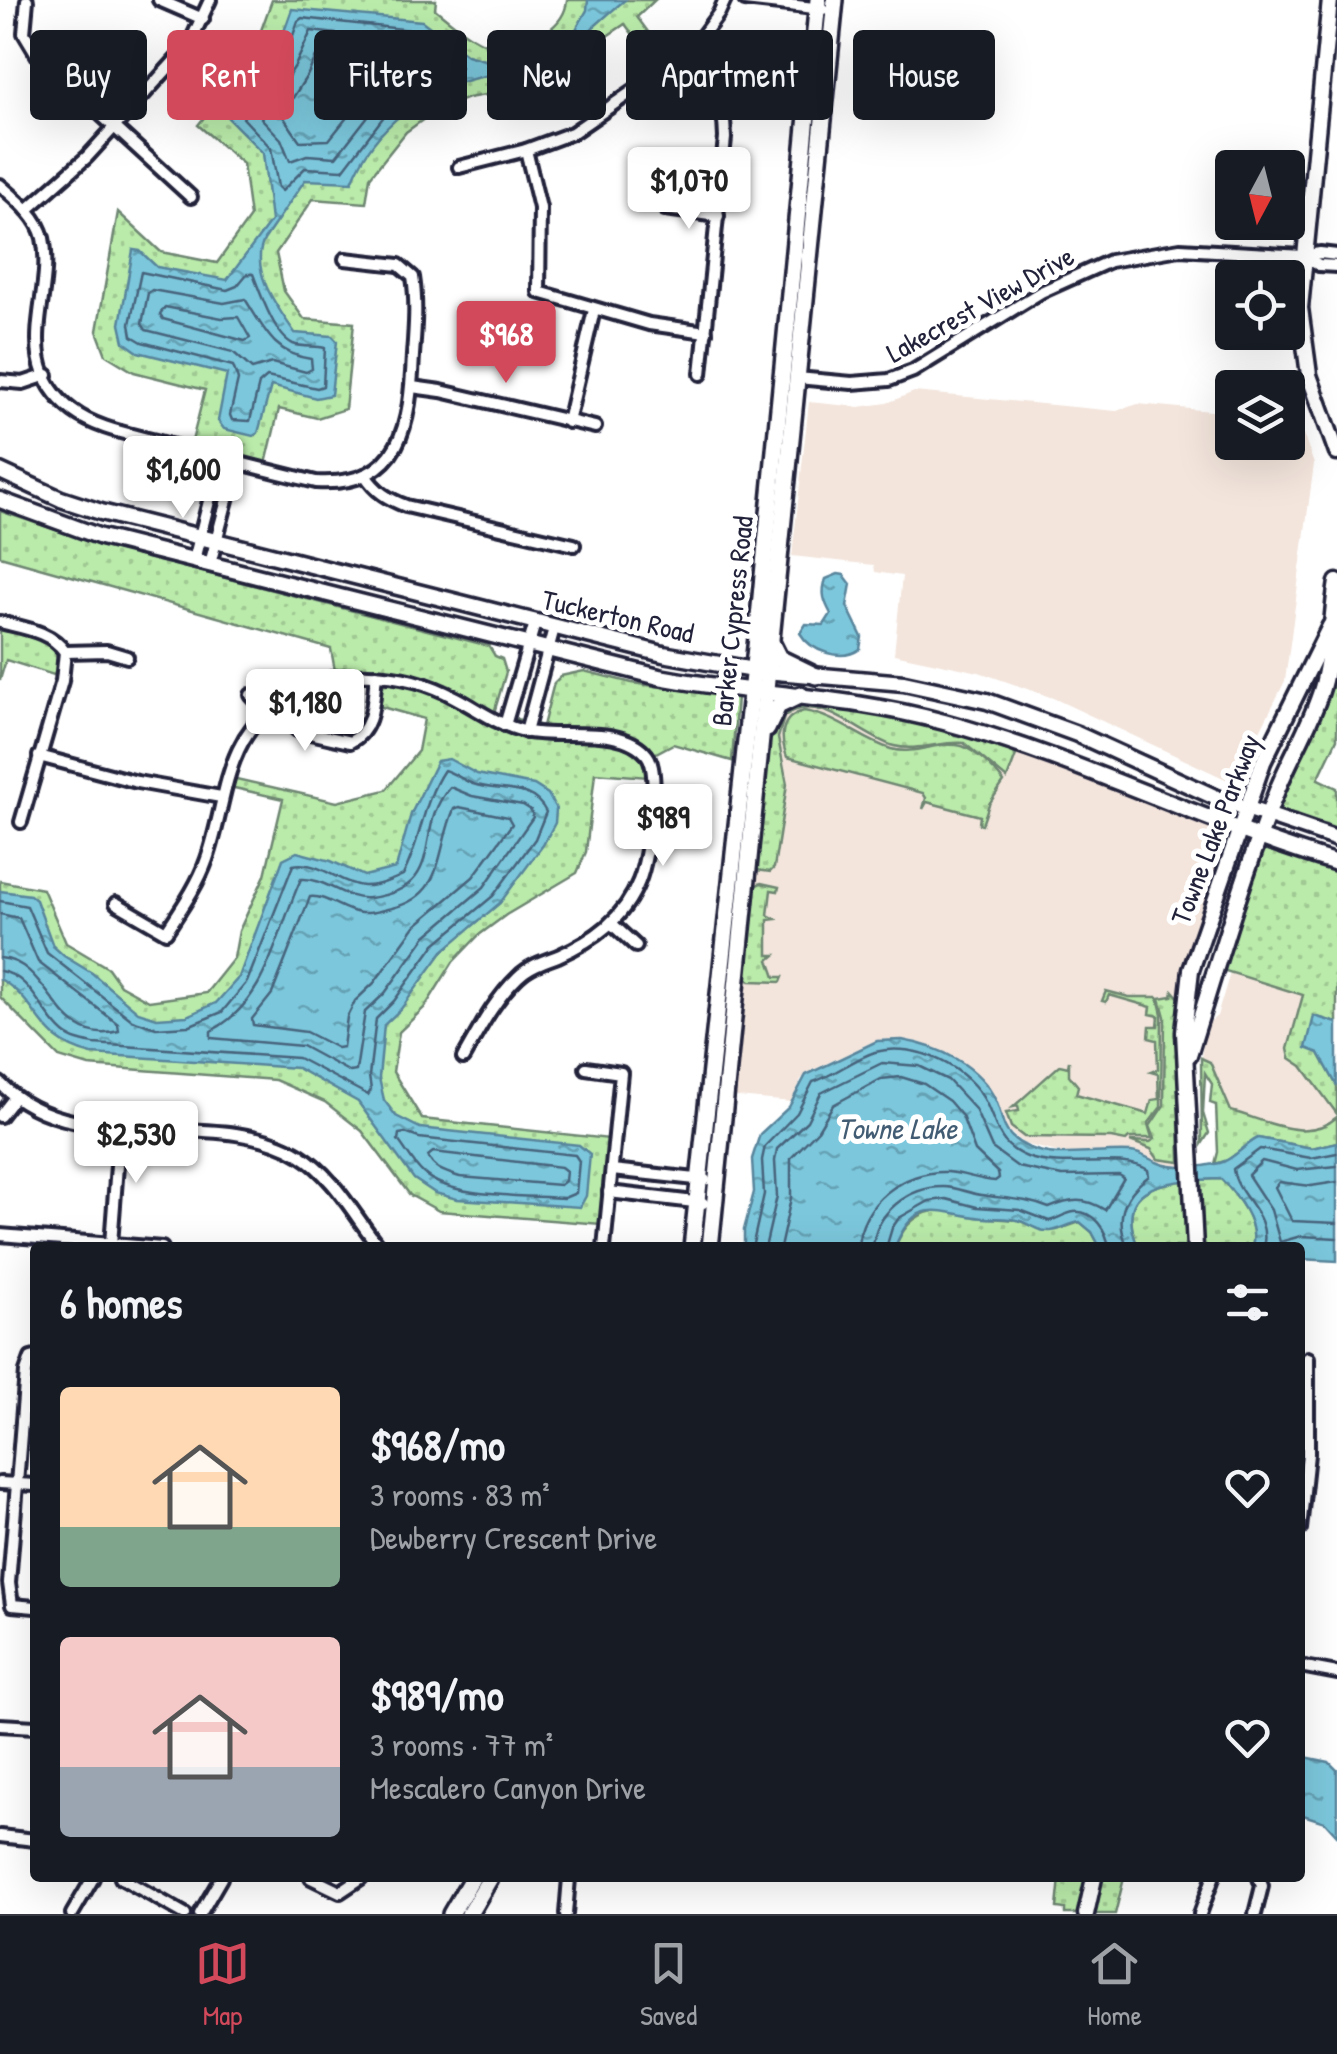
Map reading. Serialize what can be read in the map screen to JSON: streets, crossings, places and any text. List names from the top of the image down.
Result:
{
  "streets": {
    "main road": ["Tuckerton Road", "Barker Cypress Road", "Towne Lake Parkway"],
    "street": ["Lakecrest View Drive"]
  },
  "crossings": [
    ["Lakecrest View Drive", "Barker Cypress Road"],
    ["Tuckerton Road", "Barker Cypress Road"],
    ["Tuckerton Road", "Towne Lake Parkway"]
  ],
  "water": ["Towne Lake"],
  "north": "bottom",
  "page": {
    "chip": [
      "Buy",
      "Rent",
      "Filters",
      "New",
      "Apartment",
      "House"
    ],
    "price": [
      "$1,070",
      "$968",
      "$1,600",
      "$1,180",
      "$989",
      "$2,530"
    ],
    "heading": "6 homes",
    "list": [
      {
        "name": "$968/mo",
        "note": "3 rooms · 83 m² · Dewberry Crescent Drive"
      },
      {
        "name": "$989/mo",
        "note": "3 rooms · 77 m² · Mescalero Canyon Drive"
      }
    ],
    "tabs": ["Map", "Saved", "Home"]
  }
}
